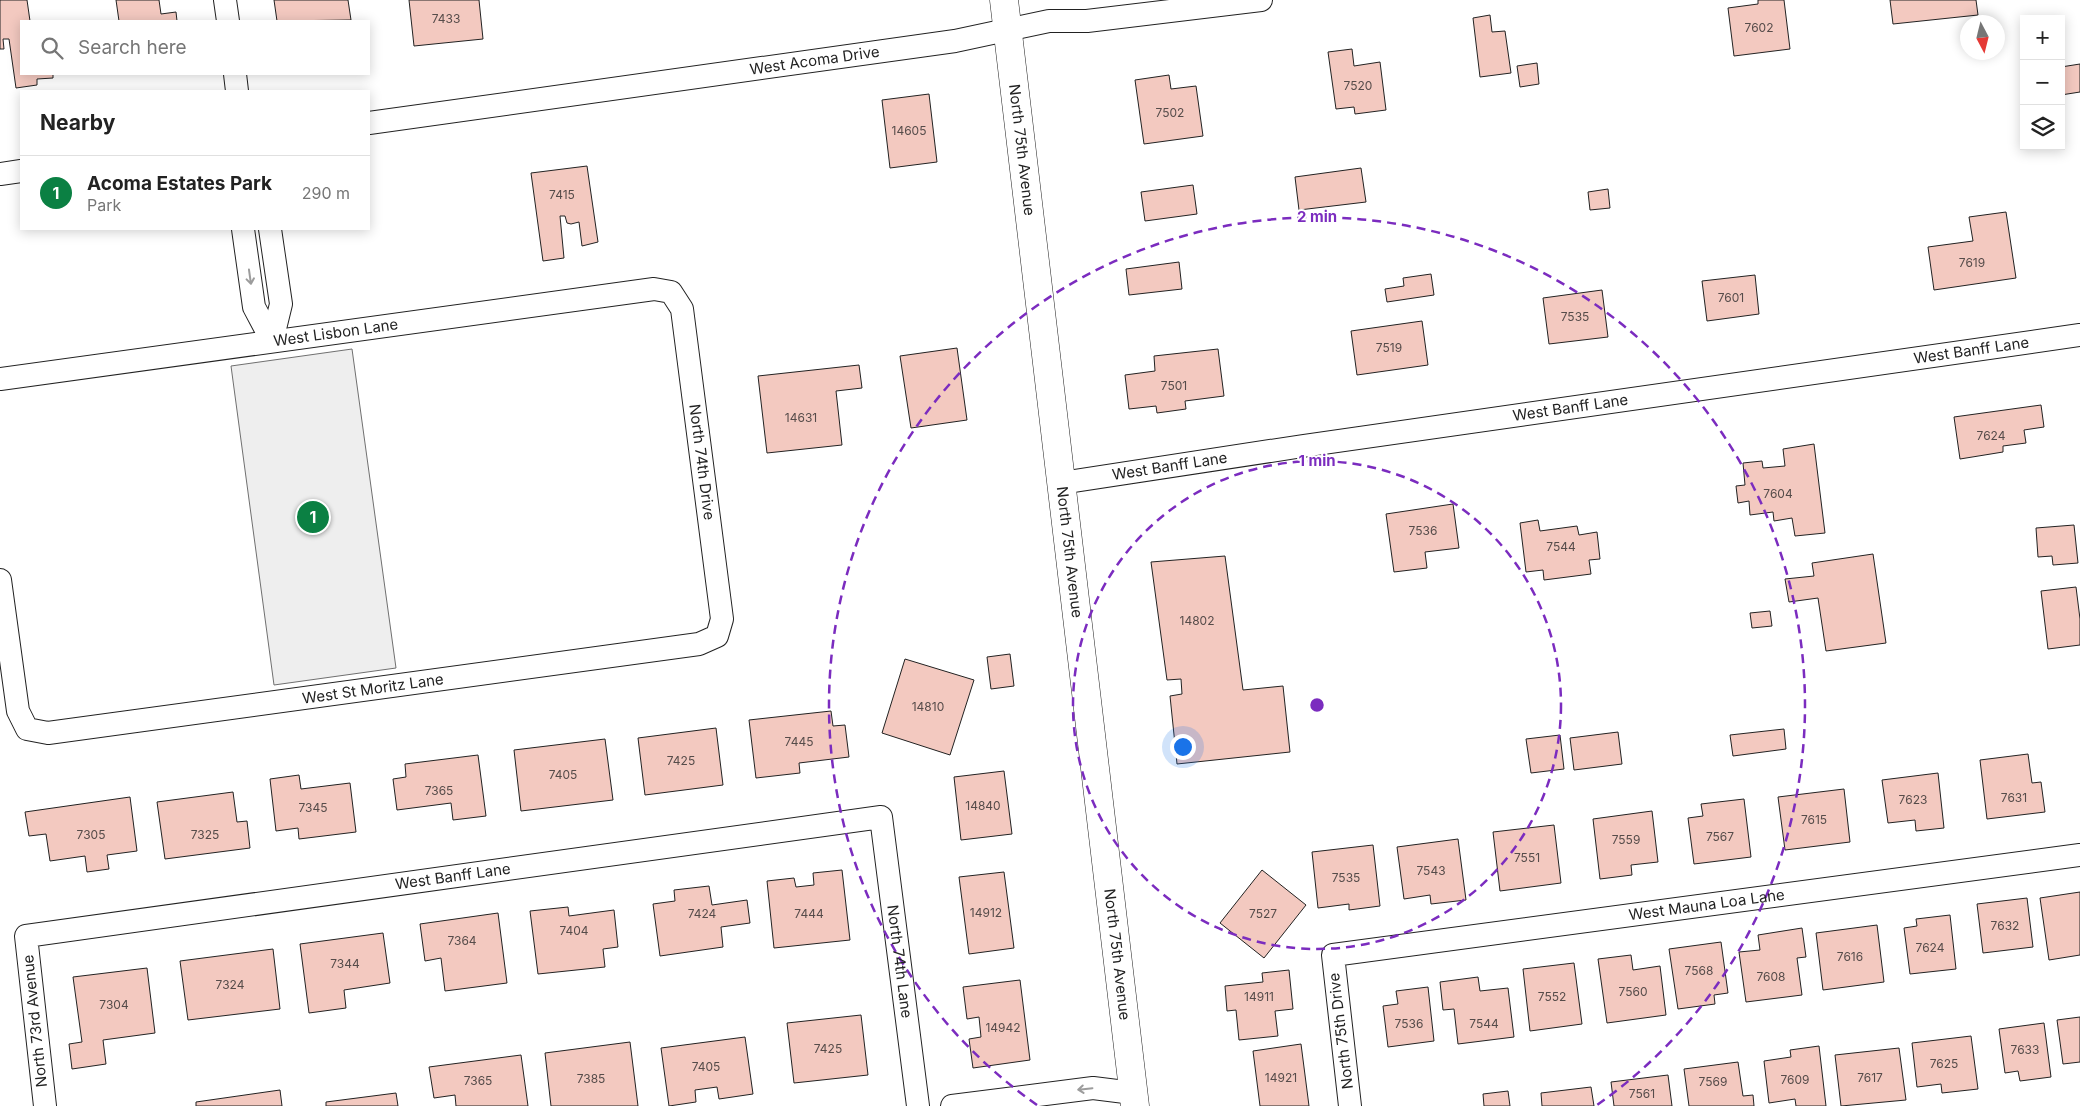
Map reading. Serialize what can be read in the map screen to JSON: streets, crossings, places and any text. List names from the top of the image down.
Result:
{
  "streets": {
    "main road": ["North 75th Avenue"],
    "street": [
      "West Acoma Drive",
      "West Lisbon Lane",
      "West Banff Lane",
      "North 74th Drive",
      "West St Moritz Lane",
      "West Mauna Loa Lane",
      "North 74th Lane",
      "North 73rd Avenue",
      "North 75th Drive"
    ]
  },
  "crossings": [
    ["West Acoma Drive", "North 75th Avenue"],
    ["North 75th Avenue", "West Banff Lane"],
    ["West Lisbon Lane", "North 74th Drive"],
    ["West Banff Lane", "North 74th Lane"],
    ["West Banff Lane", "North 73rd Avenue"],
    ["North 74th Drive", "West St Moritz Lane"],
    ["West Mauna Loa Lane", "North 75th Drive"]
  ],
  "house_numbers": [
    "7433",
    "7602",
    "7520",
    "7502",
    "14605",
    "7415",
    "7619",
    "7601",
    "7535",
    "7519",
    "7501",
    "14631",
    "7624",
    "7604",
    "7536",
    "7544",
    "14802",
    "14810",
    "7445",
    "7425",
    "7405",
    "7365",
    "7631",
    "7623",
    "14840",
    "7345",
    "7615",
    "7305",
    "7325",
    "7567",
    "7559",
    "7551",
    "7543",
    "7535",
    "14912",
    "7424",
    "7444",
    "7527",
    "7632",
    "7404",
    "7364",
    "7624",
    "7616",
    "7344",
    "7568",
    "7608",
    "7324",
    "7560",
    "14911",
    "7552",
    "7304",
    "7536",
    "7544",
    "14942",
    "7425",
    "7633",
    "7625",
    "7405",
    "14921",
    "7617",
    "7385",
    "7609",
    "7365",
    "7569",
    "7561"
  ],
  "north": "bottom",
  "page": {
    "map_buttons": ["+", "−"],
    "search": "Search here",
    "heading": "Nearby",
    "list": [
      {
        "mark": "1",
        "name": "Acoma Estates Park",
        "note": "Park",
        "value": "290 m"
      }
    ],
    "pins": "1"
  },
  "rings": ["2 min", "1 min"]
}
